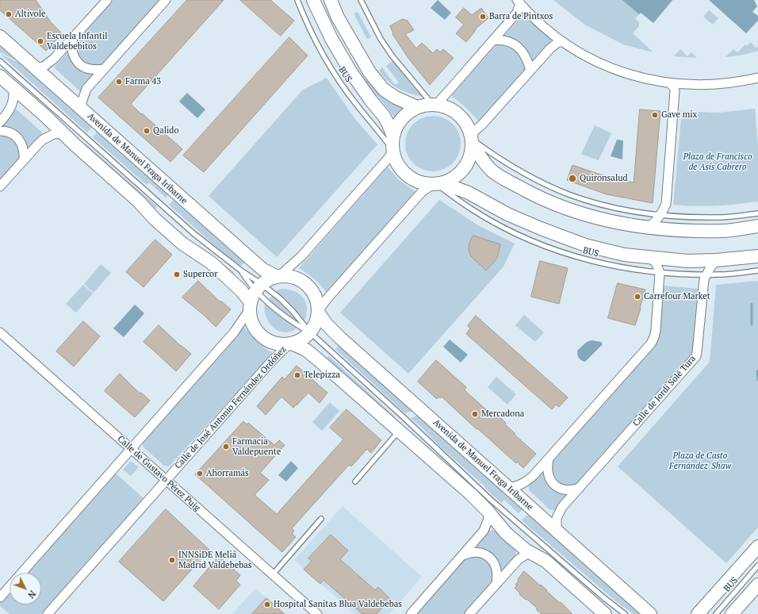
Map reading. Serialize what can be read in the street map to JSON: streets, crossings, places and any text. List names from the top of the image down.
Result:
{
  "streets": {
    "street": [
      "Avenida de Manuel Fraga Iribarne",
      "Calle de Jordi Solé Tura",
      "Calle de José Antonio Fernández Ordóñez",
      "Calle de Gustavo Pérez Puig"
    ],
    "lane": ["BUS"]
  },
  "crossings": [
    ["BUS", "Calle de Jordi Solé Tura"],
    ["Avenida de Manuel Fraga Iribarne", "Calle de Jordi Solé Tura"],
    ["Calle de José Antonio Fernández Ordóñez", "Calle de Gustavo Pérez Puig"]
  ],
  "parks": ["Plaza de Francisco de Asís Cabrero", "Plaza de Casto Fernández-Shaw"],
  "places": [
    "Altivole",
    "Barra de Pintxos",
    "Escuela Infantil Valdebebitos",
    "Farma 43",
    "Gave mix",
    "Qalido",
    "Quironsalud",
    "Supercor",
    "Carrefour Market",
    "Telepizza",
    "Mercadona",
    "Farmacia Valdepuente",
    "Ahorramás",
    "INNSiDE Meliá Madrid Valdebebas",
    "Hospital Sanitas Blua Valdebebas"
  ],
  "north": "bottom right"
}
